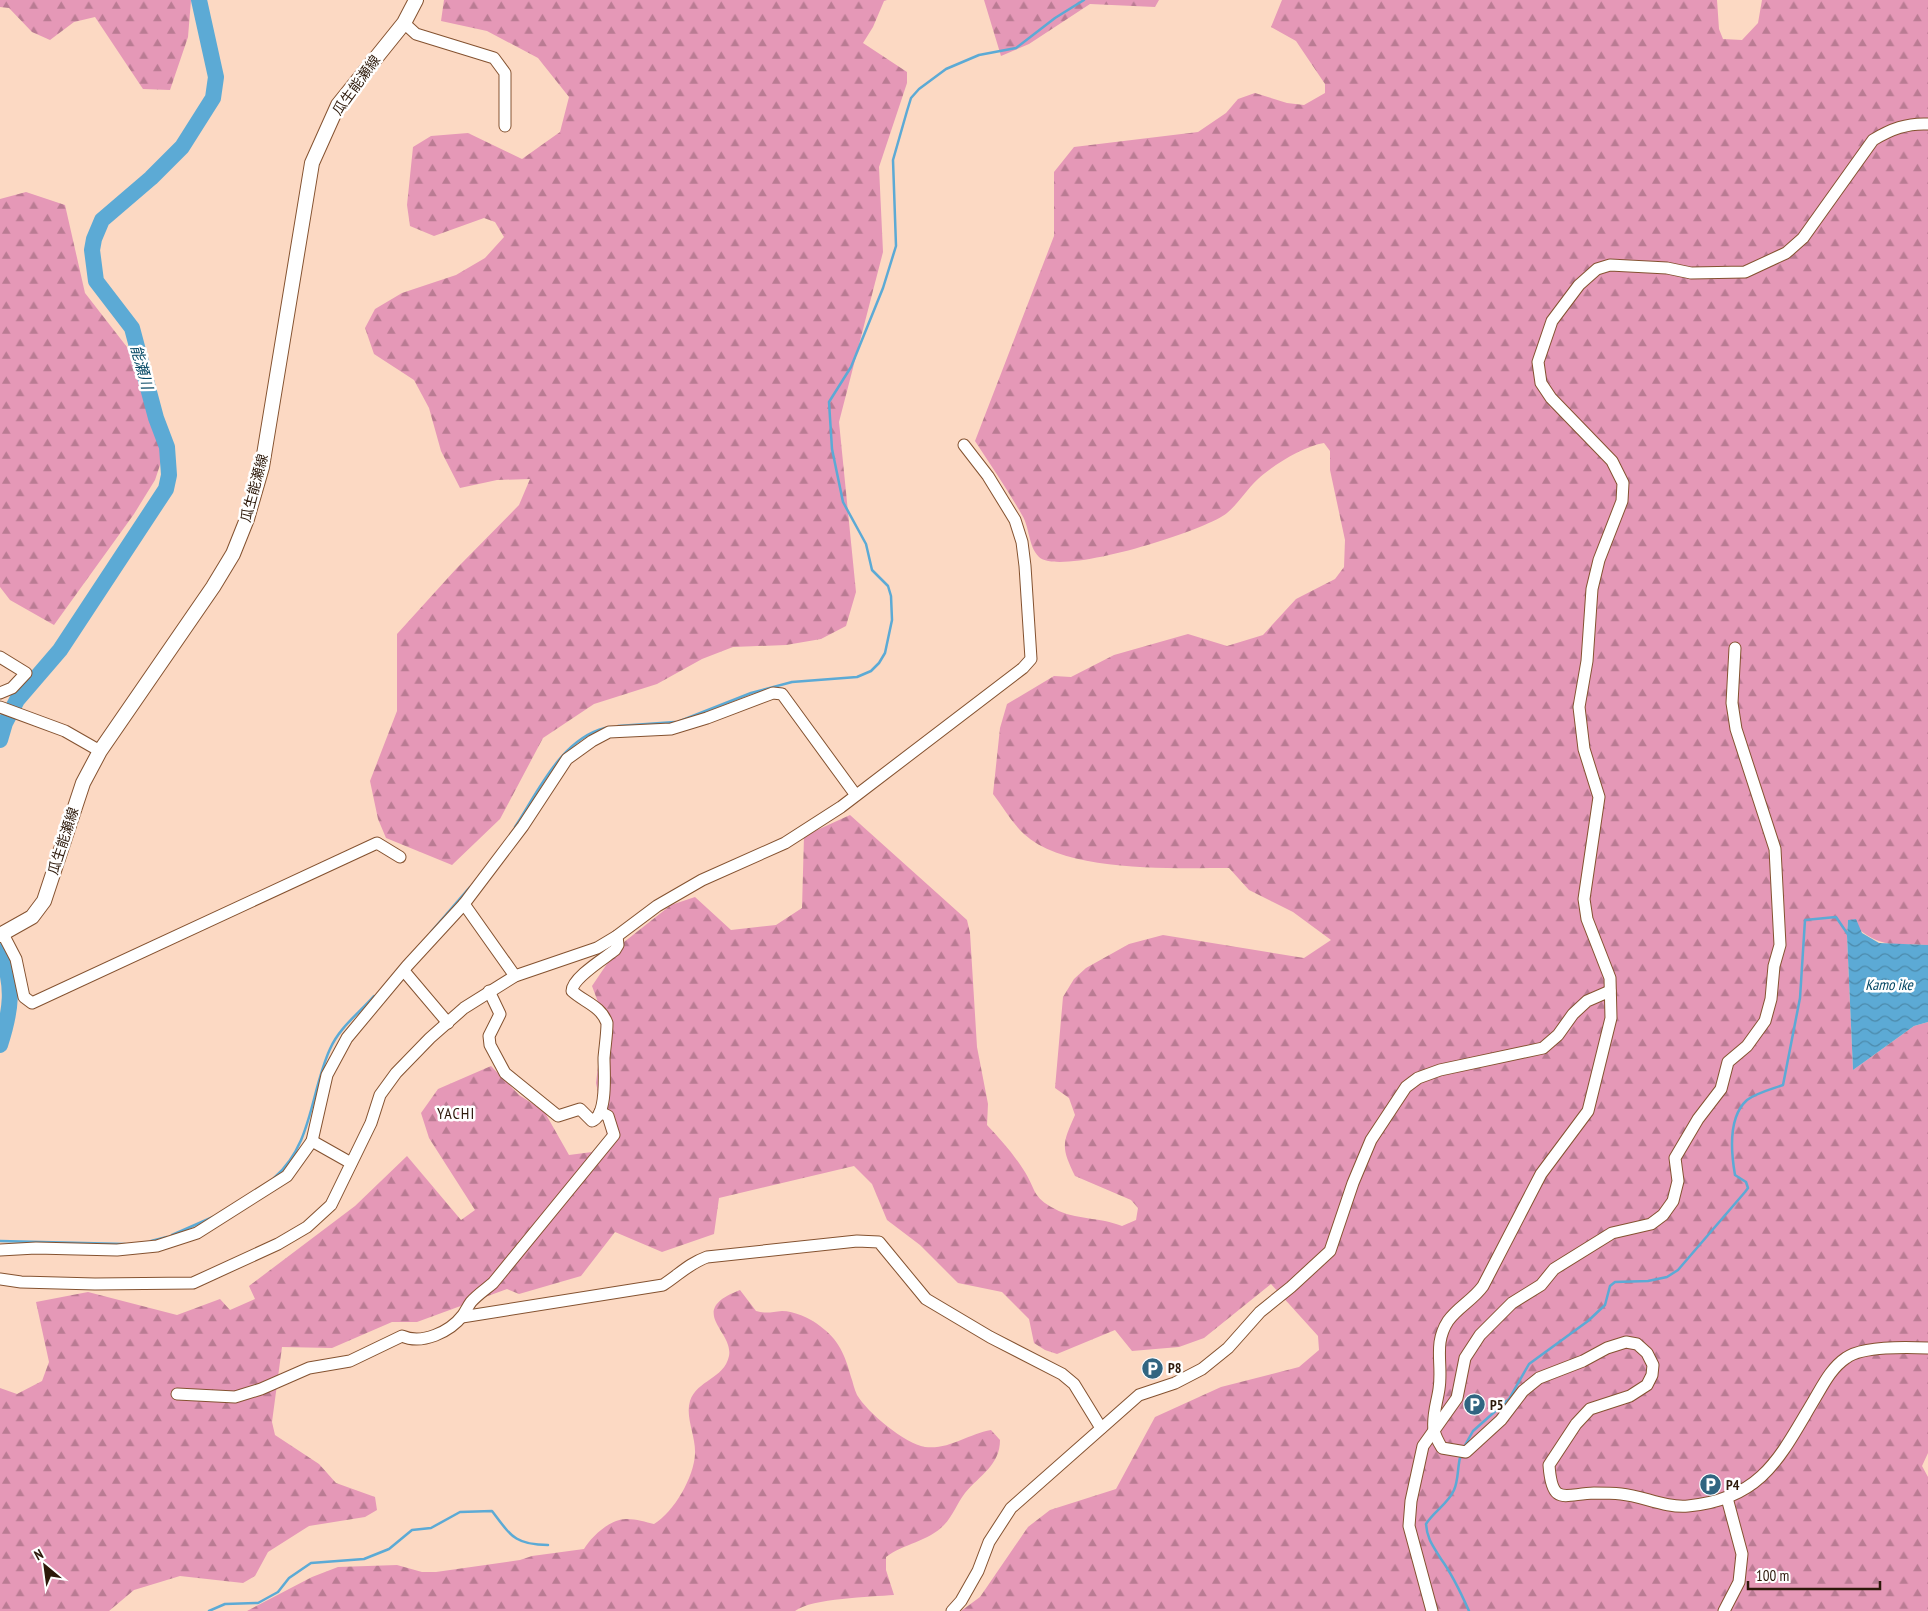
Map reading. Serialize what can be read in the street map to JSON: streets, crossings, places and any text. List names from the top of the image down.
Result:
{
  "streets": {
    "main road": ["瓜生能瀬線"]
  },
  "districts": ["YACHI"],
  "water": ["能瀬川", "Kamo ike"],
  "places": {
    "parking": ["P8", "P5", "P4"]
  },
  "scale_bar": "100 m",
  "north": "top left"
}
